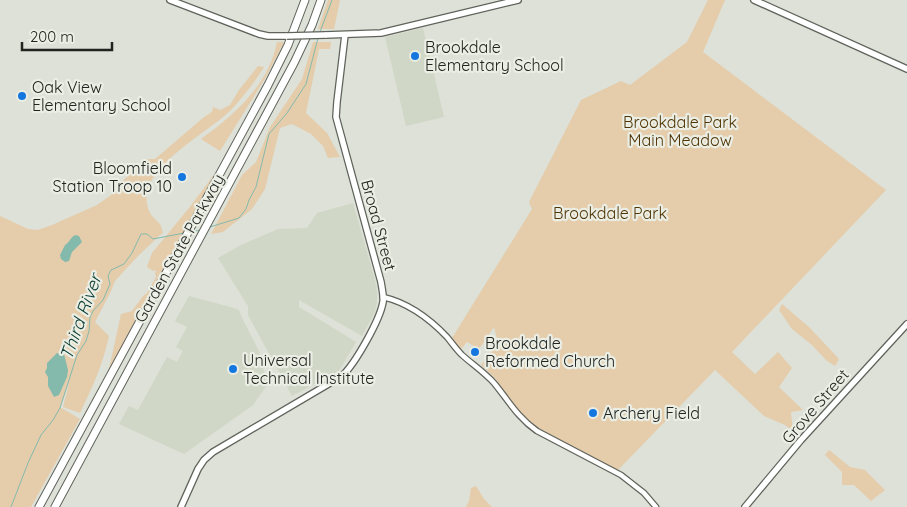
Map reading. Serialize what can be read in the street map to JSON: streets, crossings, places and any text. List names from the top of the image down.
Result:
{
  "streets": {
    "highway": ["Garden State Parkway"],
    "main road": ["Broad Street", "Grove Street"]
  },
  "water": ["Third River"],
  "parks": ["Brookdale Park Main Meadow", "Brookdale Park"],
  "places": [
    "Brookdale Elementary School",
    "Oak View Elementary School",
    "Bloomfield Station Troop 10",
    "Brookdale Reformed Church",
    "Universal Technical Institute",
    "Archery Field"
  ],
  "scale_bar": "200 m"
}
